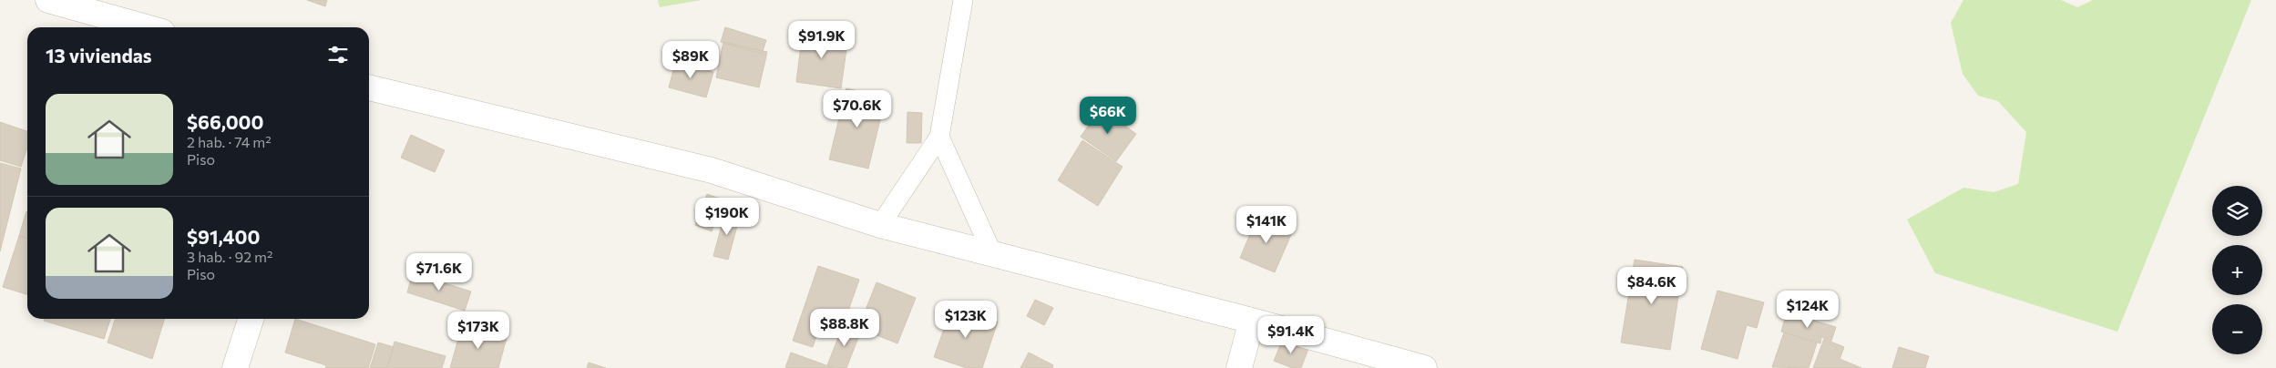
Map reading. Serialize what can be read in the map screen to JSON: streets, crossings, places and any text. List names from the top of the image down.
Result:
{
  "page": {
    "price": [
      "$91.9K",
      "$89K",
      "$70.6K",
      "$66K",
      "$190K",
      "$141K",
      "$71.6K",
      "$84.6K",
      "$124K",
      "$123K",
      "$88.8K",
      "$173K",
      "$91.4K"
    ],
    "heading": "13 viviendas",
    "list": [
      {
        "name": "$66,000",
        "note": "2 hab. · 74 m² · Piso"
      },
      {
        "name": "$91,400",
        "note": "3 hab. · 92 m² · Piso"
      }
    ],
    "map_buttons": ["+", "−"]
  }
}
